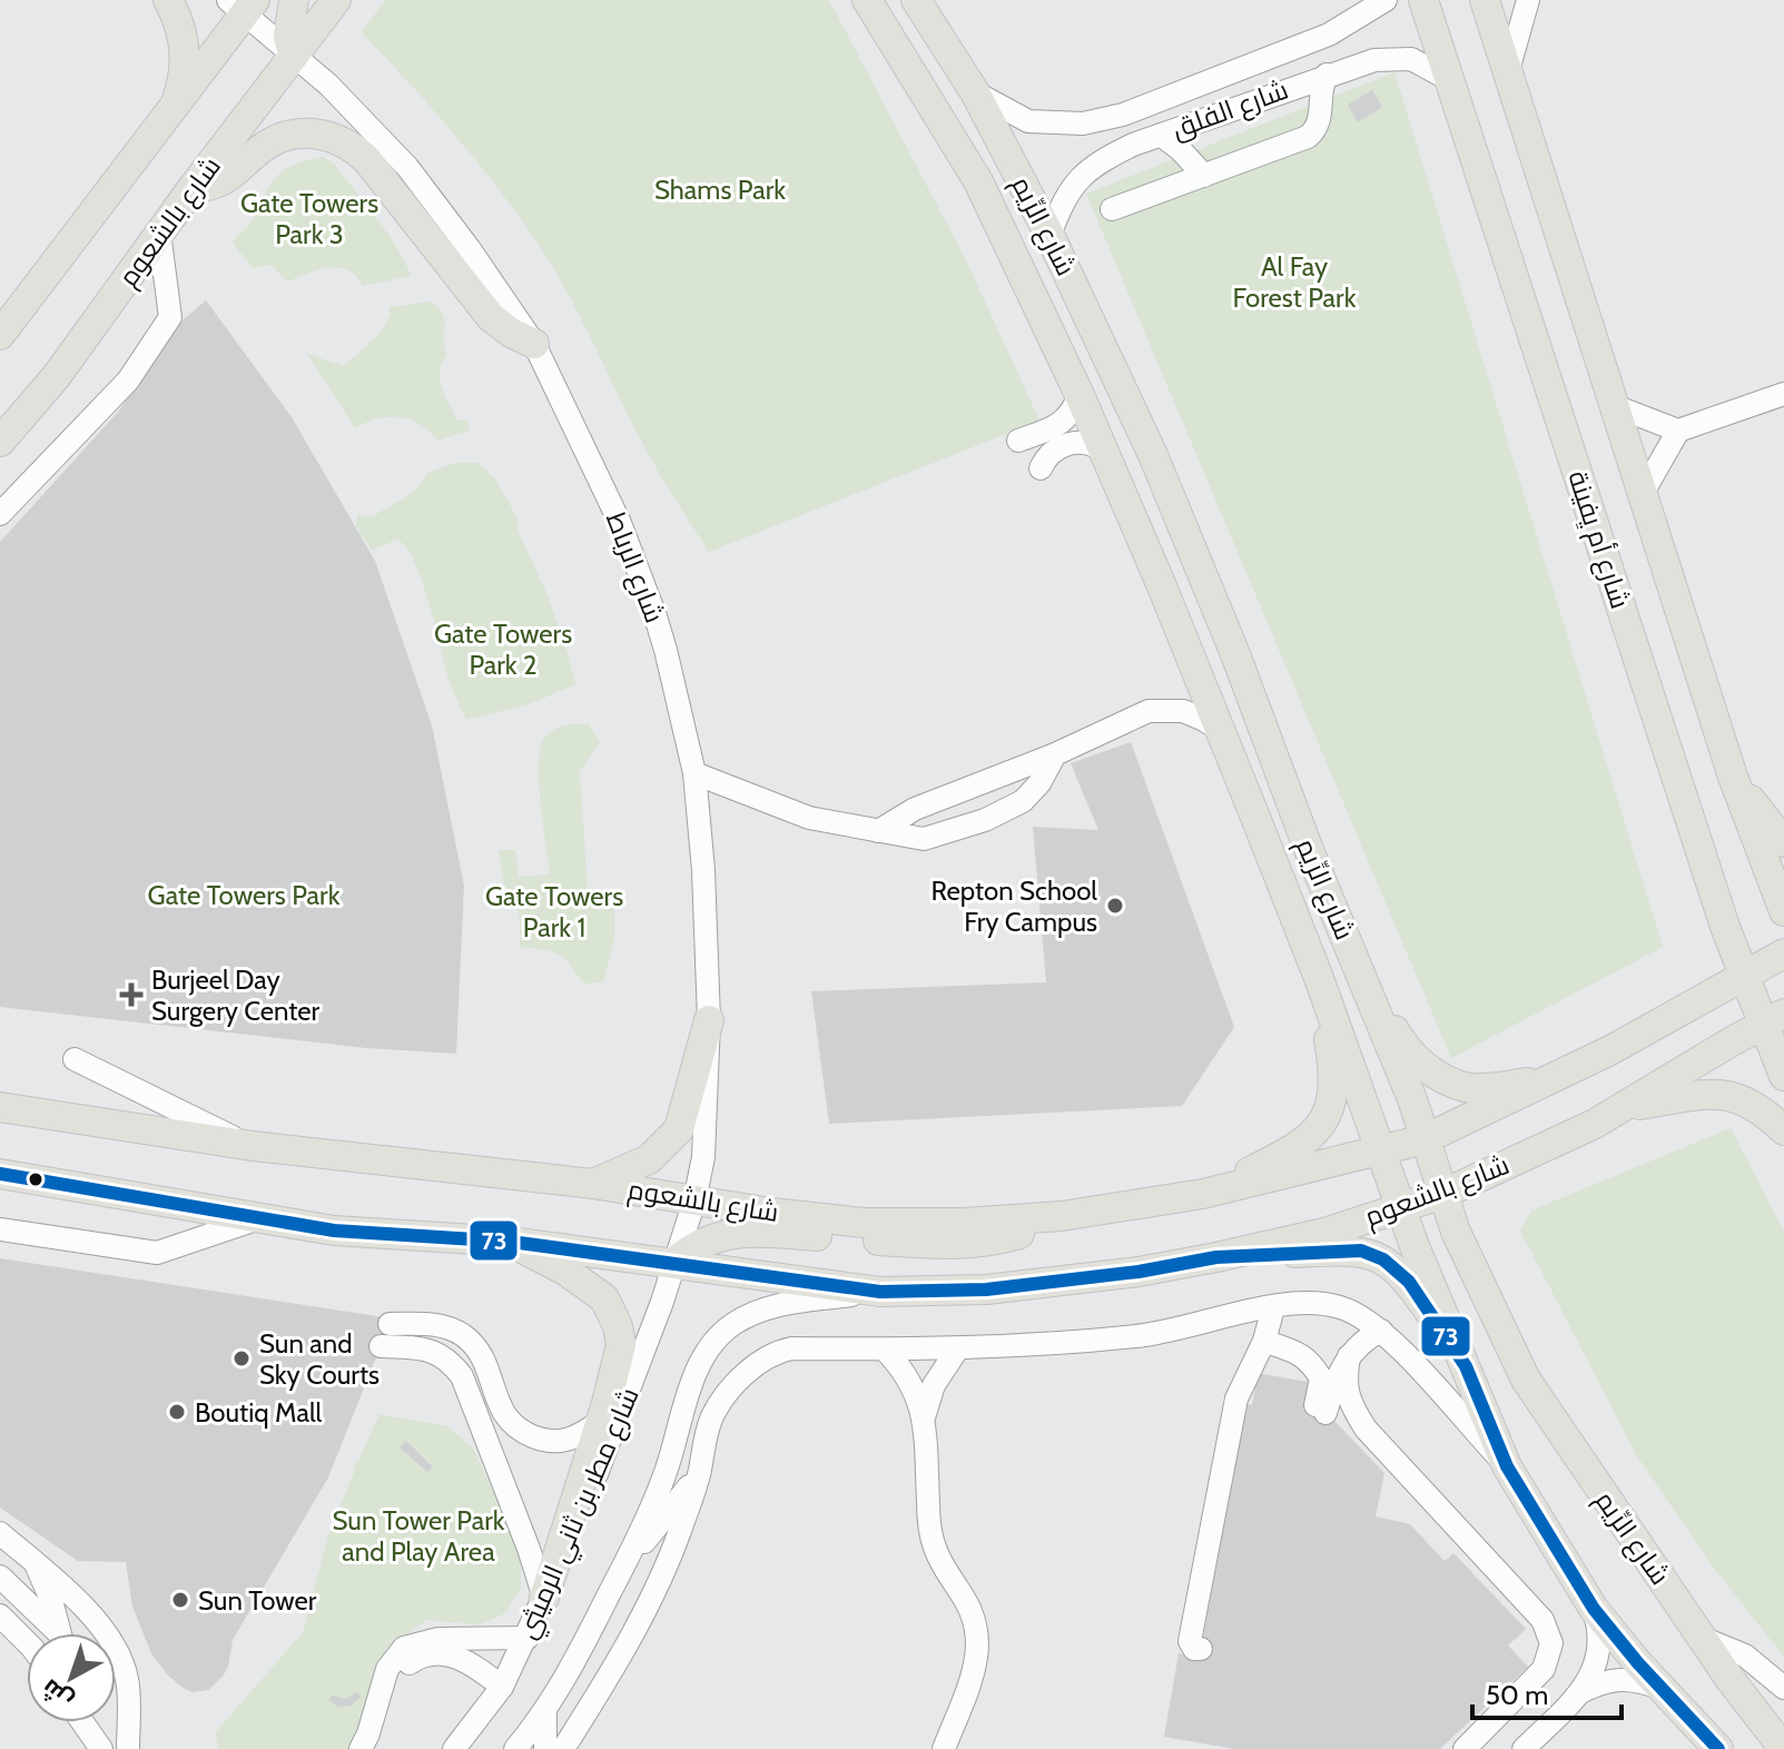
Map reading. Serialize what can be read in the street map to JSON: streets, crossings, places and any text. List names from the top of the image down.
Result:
{
  "streets": {
    "main road": ["شارع بالشعوم", "شارع الرِّيم", "شارع أم يِفينة"],
    "street": ["شارع الفلق", "شارع الرباط", "شارع مطر بن ثاني الرميثي"]
  },
  "crossings": [
    ["شارع الفلق", "شارع الرِّيم"],
    ["شارع الفلق", "شارع أم يِفينة"],
    ["شارع بالشعوم", "شارع الرِّيم"],
    ["شارع بالشعوم", "شارع أم يِفينة"],
    ["شارع بالشعوم", "شارع الرباط"],
    ["شارع بالشعوم", "شارع مطر بن ثاني الرميثي"],
    ["شارع الرباط", "شارع مطر بن ثاني الرميثي"]
  ],
  "parks": [
    "Shams Park",
    "Gate Towers Park 3",
    "Al Fay Forest Park",
    "Gate Towers Park 2",
    "Gate Towers Park",
    "Gate Towers Park 1",
    "Sun Tower Park and Play Area"
  ],
  "places": {
    "other": [
      "Repton School Fry Campus",
      "Sun and Sky Courts",
      "Boutiq Mall",
      "Sun Tower"
    ],
    "health": ["Burjeel Day Surgery Center"]
  },
  "lines": ["transit line 73"],
  "scale_bar": "50 m",
  "north": "bottom left"
}
